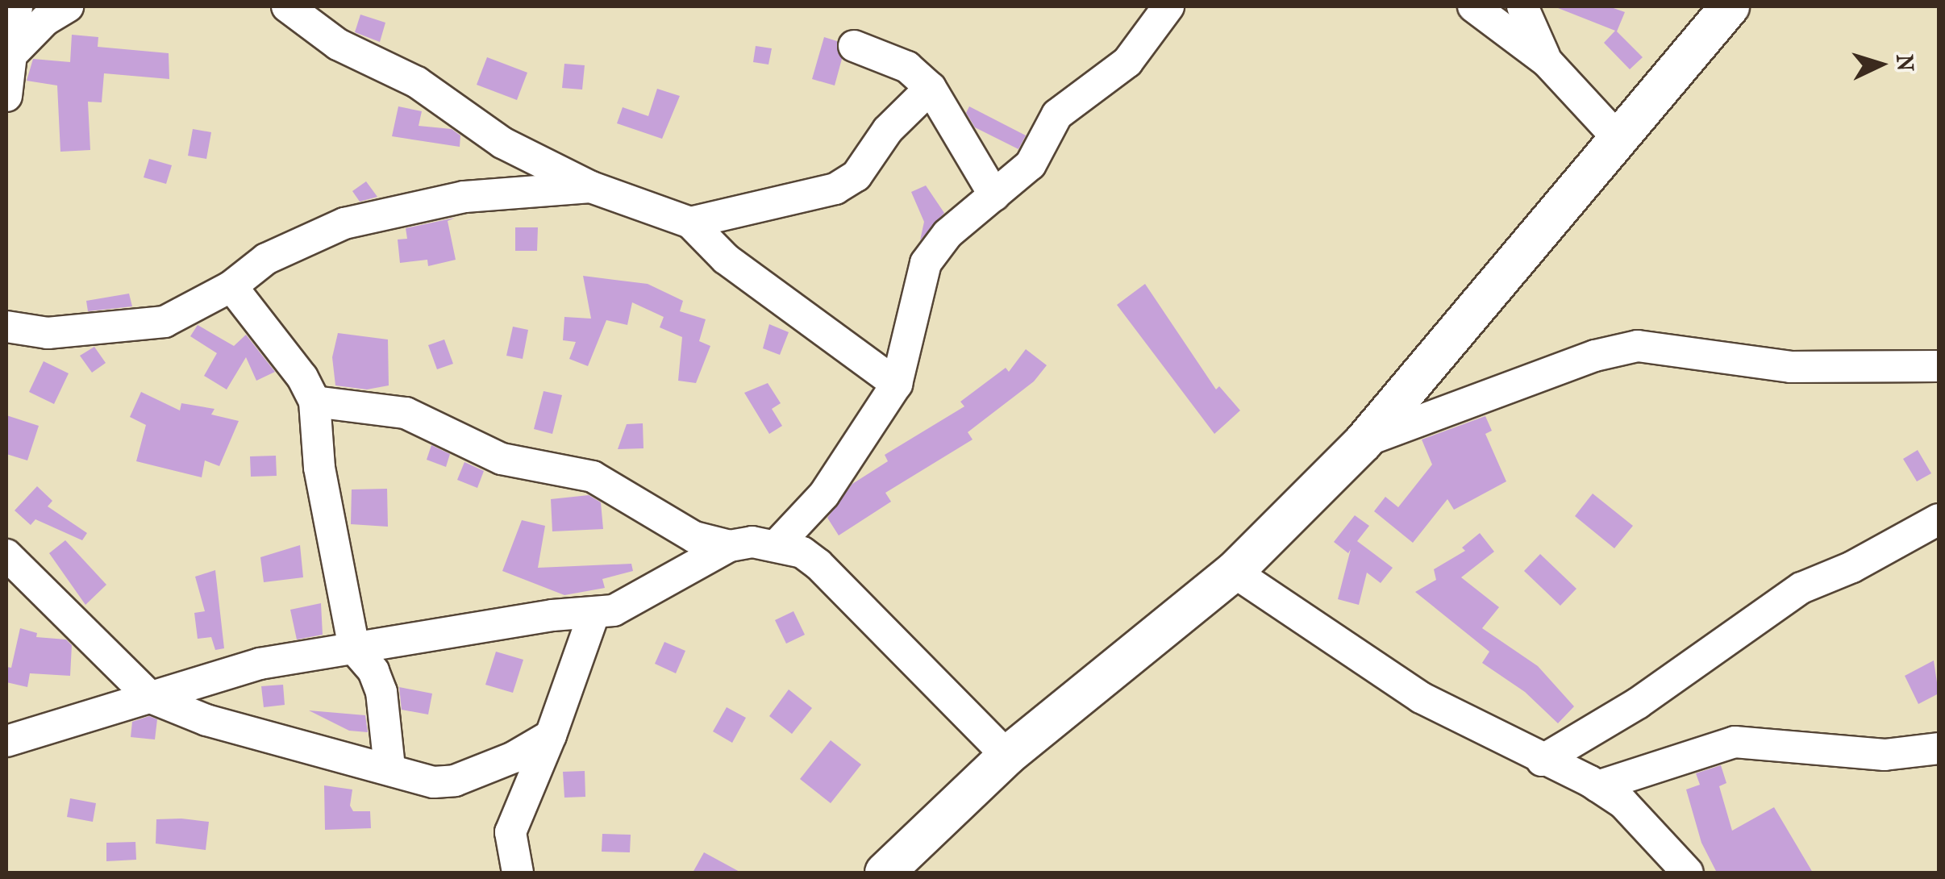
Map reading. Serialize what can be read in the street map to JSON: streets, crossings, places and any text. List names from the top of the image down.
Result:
{
  "north": "right"
}
